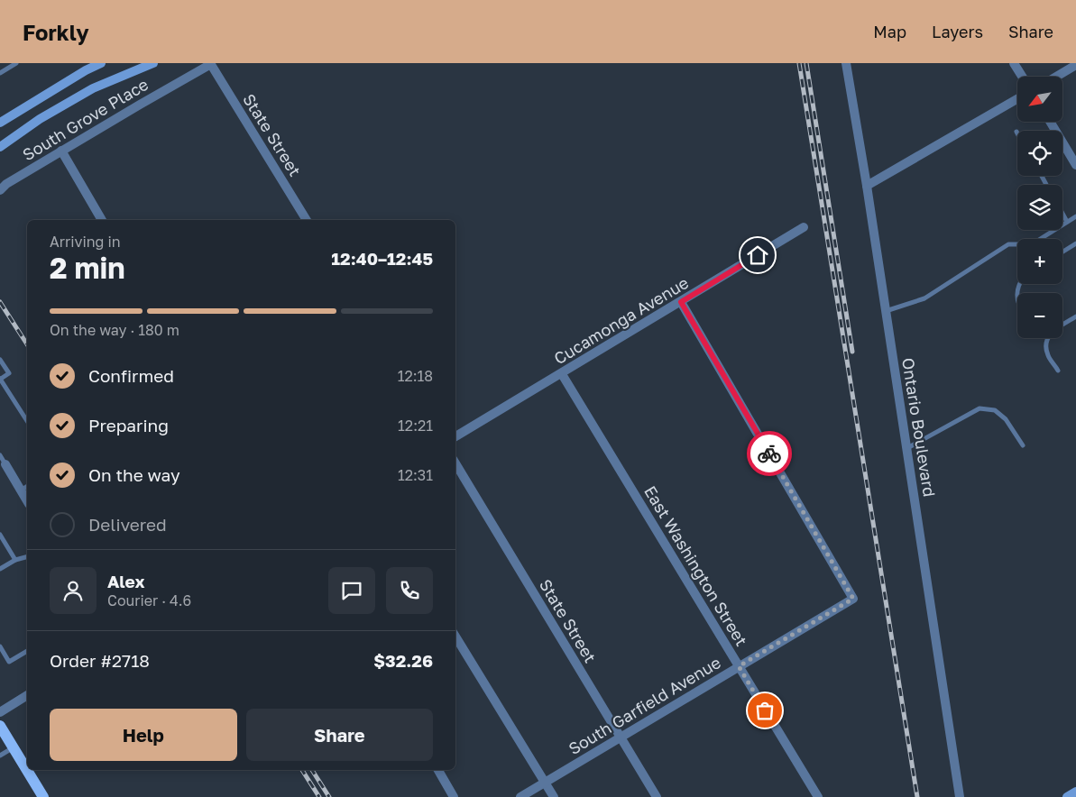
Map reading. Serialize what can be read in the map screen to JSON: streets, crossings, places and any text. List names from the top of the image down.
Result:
{
  "streets": {
    "street": [
      "South Grove Place",
      "State Street",
      "Cucamonga Avenue",
      "Ontario Boulevard",
      "East Washington Street",
      "South Garfield Avenue"
    ]
  },
  "crossings": [
    ["South Grove Place", "State Street"],
    ["State Street", "South Garfield Avenue"],
    ["Cucamonga Avenue", "East Washington Street"],
    ["Cucamonga Avenue", "South Garfield Avenue"],
    ["East Washington Street", "South Garfield Avenue"]
  ],
  "north": "bottom left",
  "page": {
    "header": "Forkly",
    "nav": ["Map", "Layers", "Share"],
    "map_buttons": ["+", "−"],
    "heading": ["2 min", "Arriving in", "12:40–12:45"],
    "panel": [
      "Alex",
      "Courier · 4.6",
      "Order #2718",
      "$32.26"
    ],
    "bar": "On the way · 180 m",
    "list": [
      ["Confirmed", "12:18"],
      ["Preparing", "12:21"],
      ["On the way", "12:31"],
      "Delivered"
    ],
    "buttons": ["Help", "Share"]
  }
}
